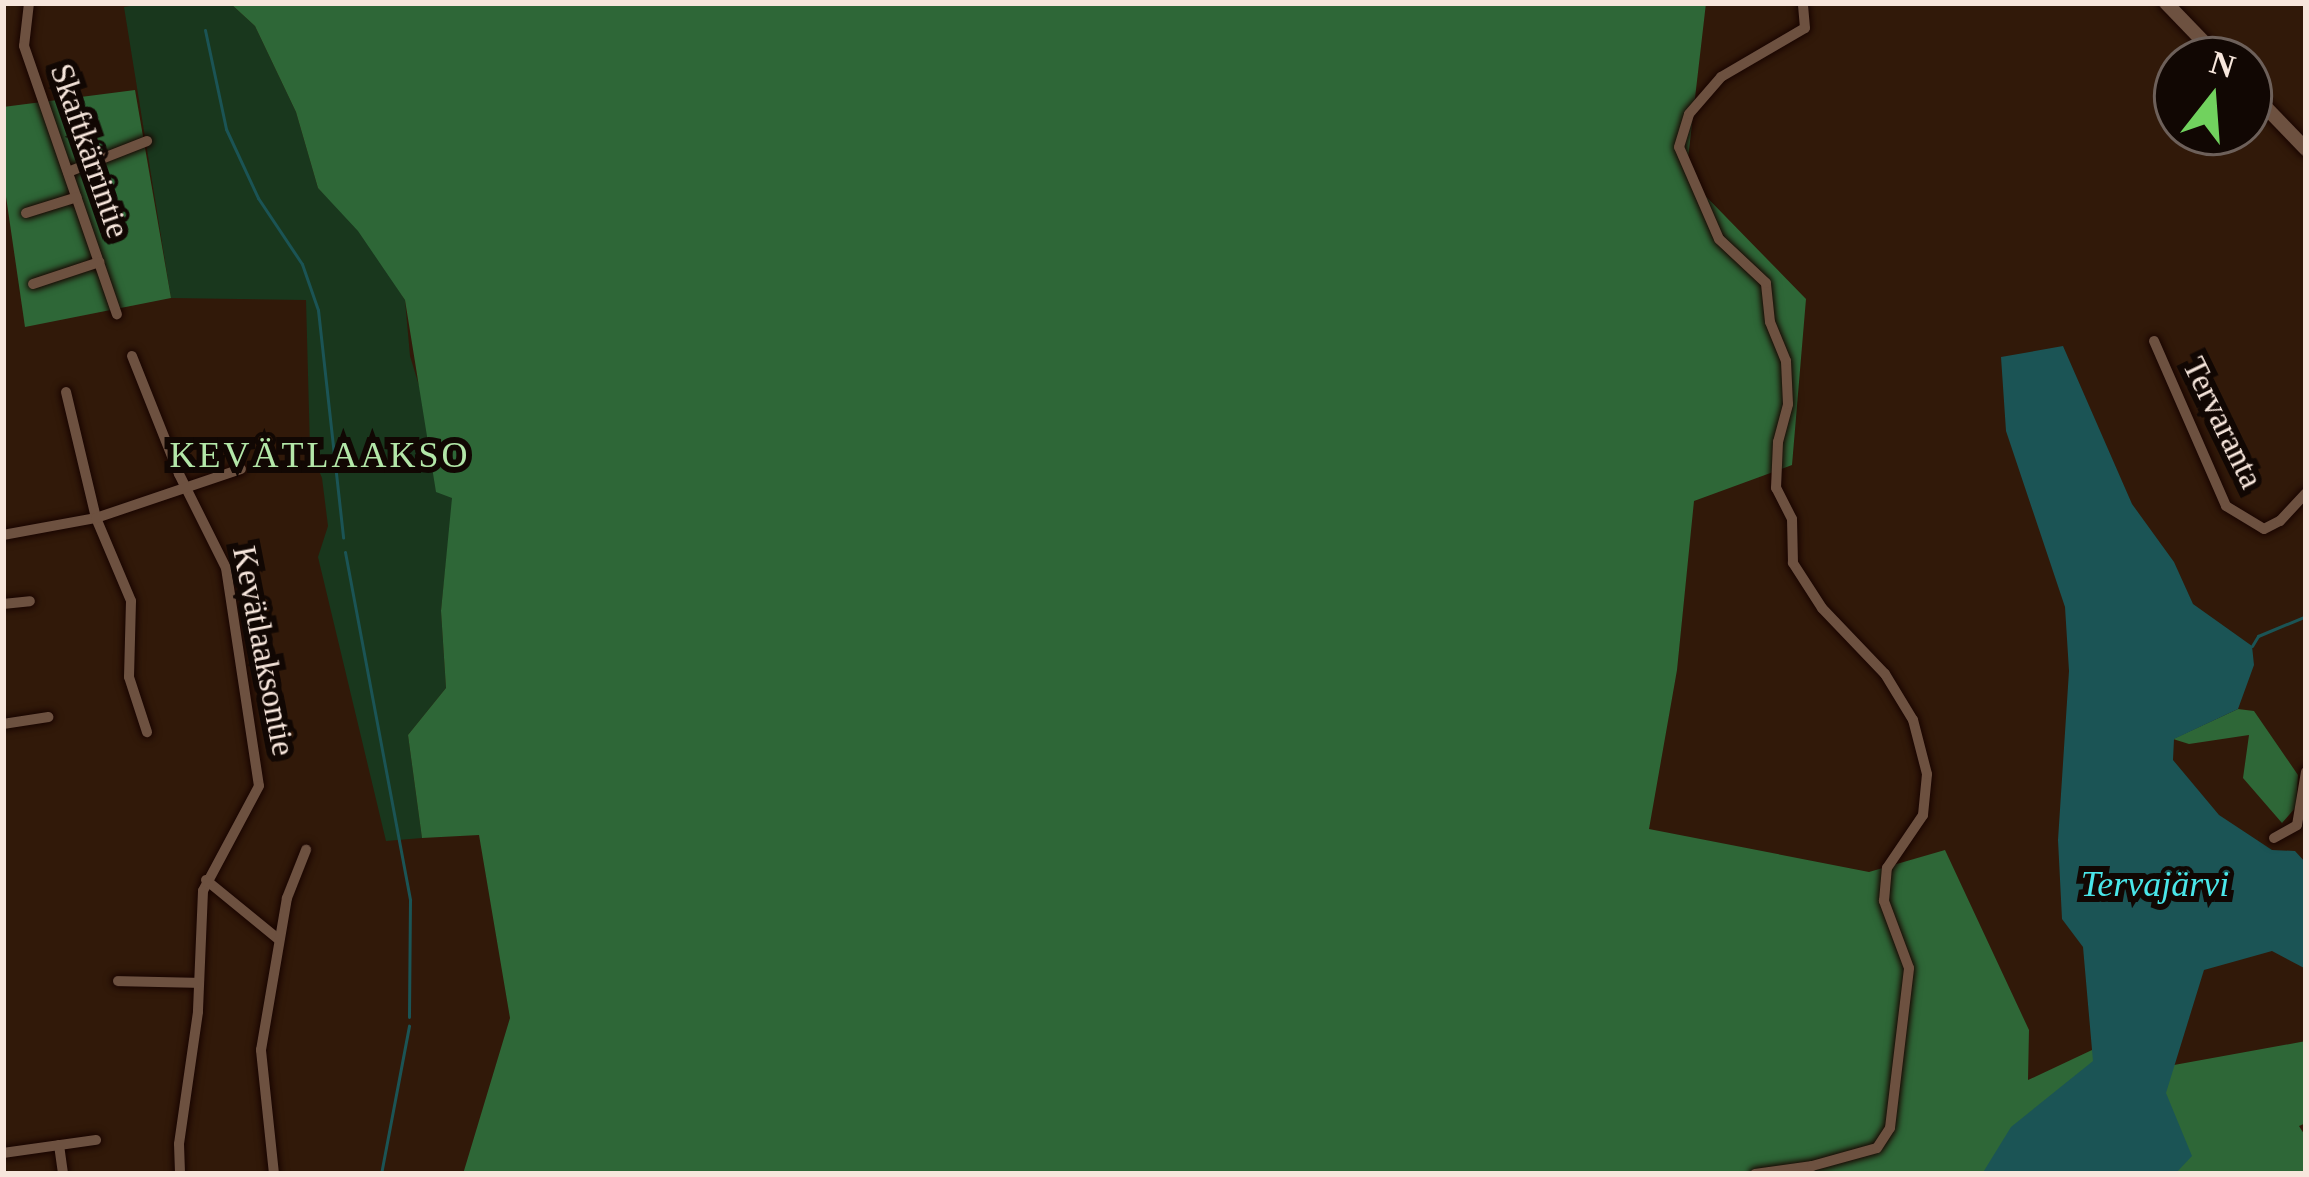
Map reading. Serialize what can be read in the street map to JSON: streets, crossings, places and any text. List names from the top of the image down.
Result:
{
  "streets": {
    "street": ["Skaftkärrintie", "Tervaranta", "Kevätlaaksontie"]
  },
  "districts": ["KEVÄTLAAKSO"],
  "water": ["Tervajärvi"],
  "north": "top"
}
